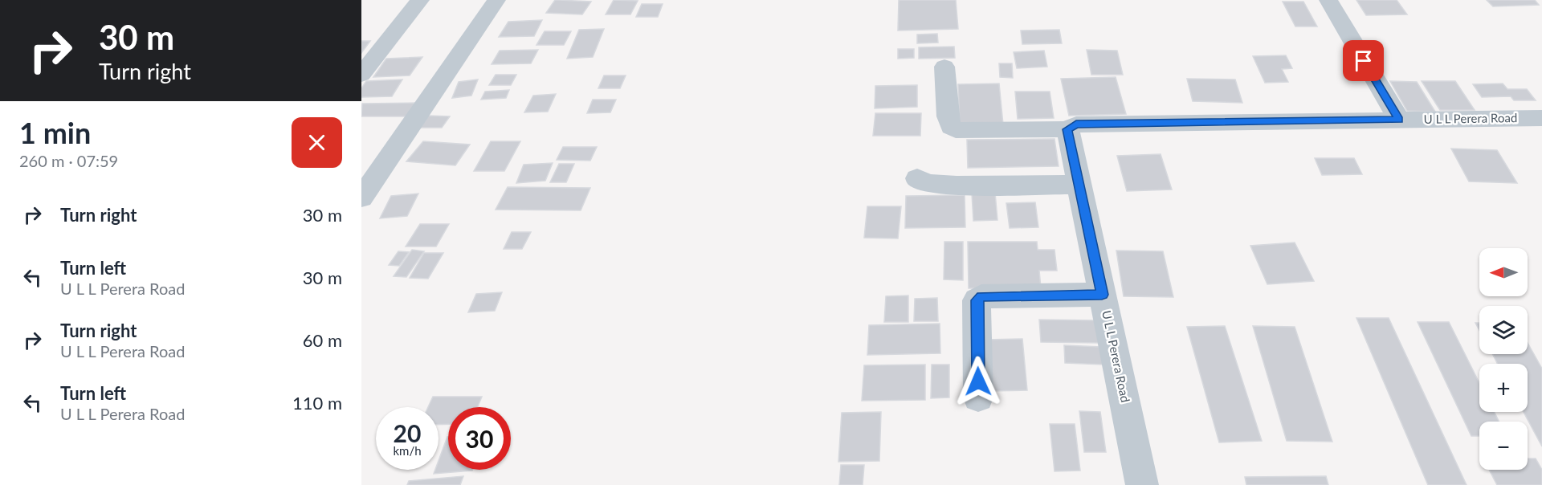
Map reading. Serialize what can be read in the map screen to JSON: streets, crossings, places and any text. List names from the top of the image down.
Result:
{
  "streets": {
    "street": ["U L L Perera Road"]
  },
  "north": "left",
  "page": {
    "turn": ["30 m", "Turn right"],
    "heading": ["1 min", "260 m · 07:59"],
    "list": [
      {
        "name": "Turn right",
        "value": "30 m"
      },
      {
        "name": "Turn left",
        "note": "U L L Perera Road",
        "value": "30 m"
      },
      {
        "name": "Turn right",
        "note": "U L L Perera Road",
        "value": "60 m"
      },
      {
        "name": "Turn left",
        "note": "U L L Perera Road",
        "value": "110 m"
      }
    ],
    "map_buttons": ["+", "−"],
    "speed": "20 km/h",
    "limit": "30"
  }
}
